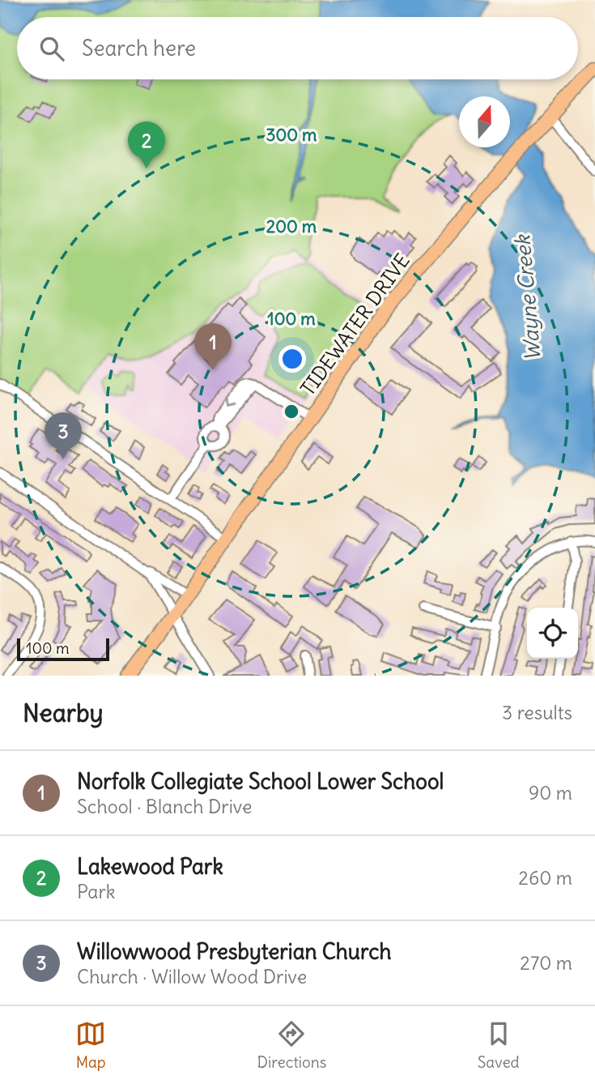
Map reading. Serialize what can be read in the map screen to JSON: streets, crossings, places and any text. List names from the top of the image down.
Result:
{
  "streets": {
    "highway": ["TIDEWATER DRIVE"]
  },
  "water": ["Wayne Creek"],
  "scale_bar": "100 m",
  "north": "top",
  "page": {
    "search": "Search here",
    "pins": ["2", "1", "3"],
    "scale": "100 m",
    "heading": ["Nearby", "3 results"],
    "list": [
      {
        "mark": "1",
        "name": "Norfolk Collegiate School Lower School",
        "note": "School · Blanch Drive",
        "value": "90 m"
      },
      {
        "mark": "2",
        "name": "Lakewood Park",
        "note": "Park",
        "value": "260 m"
      },
      {
        "mark": "3",
        "name": "Willowwood Presbyterian Church",
        "note": "Church · Willow Wood Drive",
        "value": "270 m"
      }
    ],
    "nav": ["Map", "Directions", "Saved"]
  },
  "rings": ["300 m", "200 m", "100 m"]
}
